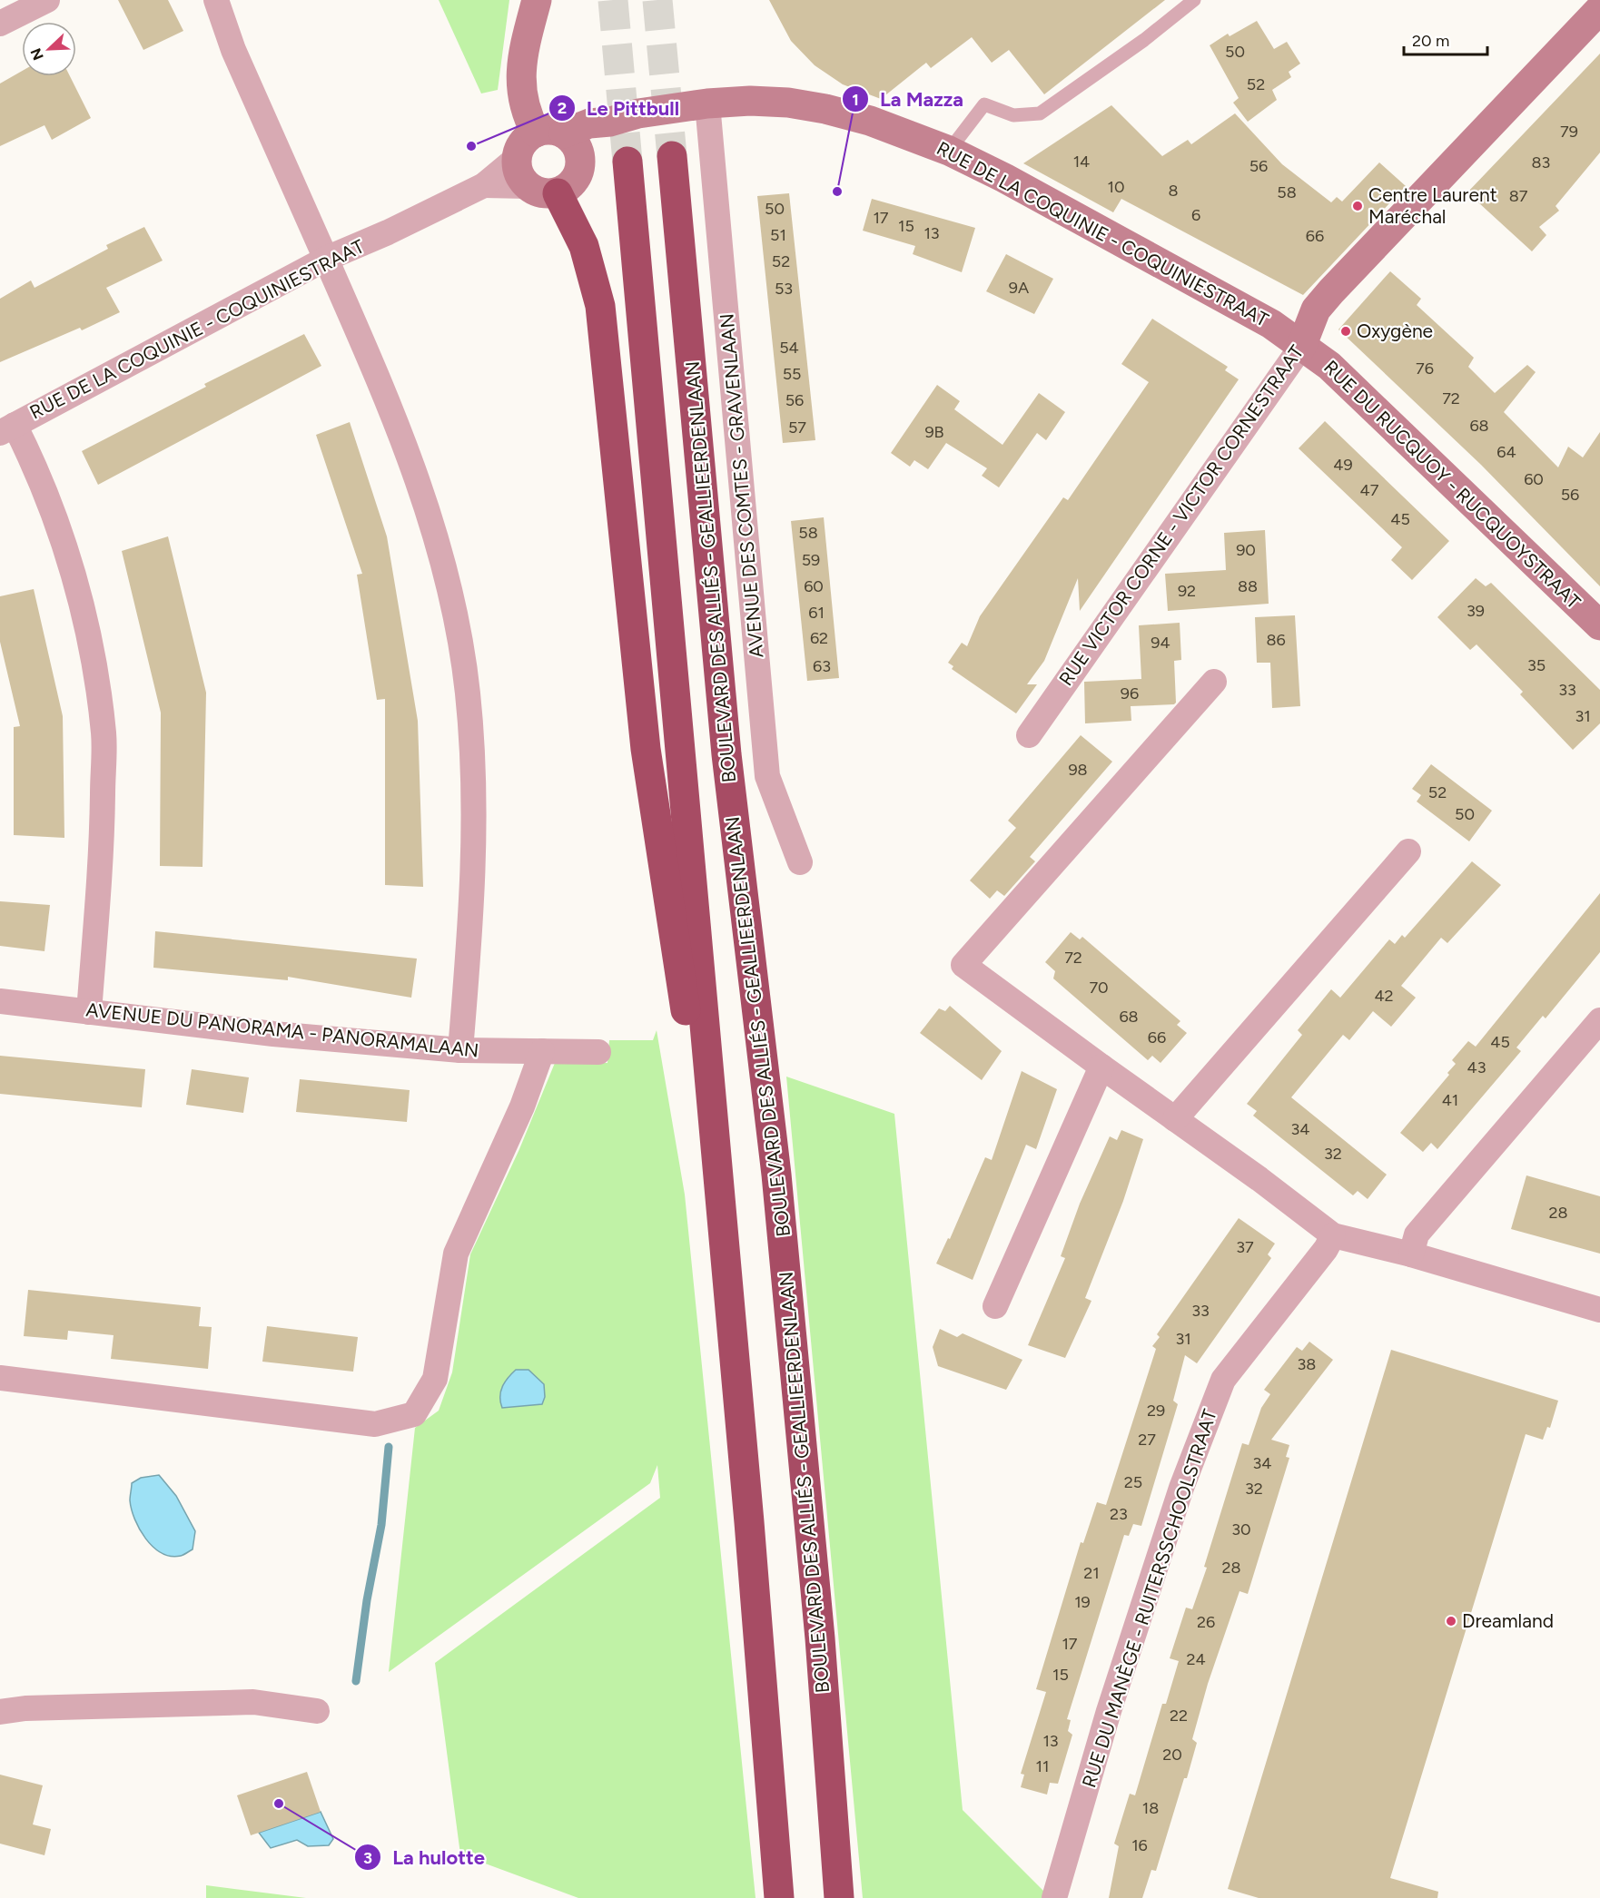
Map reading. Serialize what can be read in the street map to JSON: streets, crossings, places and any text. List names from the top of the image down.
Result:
{
  "streets": {
    "highway": ["BOULEVARD DES ALLIÉS - GEALLIEERDENLAAN"],
    "street": [
      "RUE DE LA COQUINIE - COQUINIESTRAAT",
      "RUE DU RUCQUOY - RUCQUOYSTRAAT",
      "AVENUE DES COMTES - GRAVENLAAN",
      "RUE VICTOR CORNE - VICTOR CORNESTRAAT",
      "AVENUE DU PANORAMA - PANORAMALAAN",
      "RUE DU MANÈGE - RUITERSSCHOOLSTRAAT"
    ]
  },
  "crossings": [
    ["RUE DE LA COQUINIE - COQUINIESTRAAT", "RUE DU RUCQUOY - RUCQUOYSTRAAT"],
    ["RUE DE LA COQUINIE - COQUINIESTRAAT", "AVENUE DES COMTES - GRAVENLAAN"],
    ["RUE DE LA COQUINIE - COQUINIESTRAAT", "RUE VICTOR CORNE - VICTOR CORNESTRAAT"],
    ["RUE DU RUCQUOY - RUCQUOYSTRAAT", "RUE VICTOR CORNE - VICTOR CORNESTRAAT"]
  ],
  "places": [
    "Le Pittbull",
    "La Mazza",
    "Centre Laurent Maréchal",
    "Oxygène",
    "Dreamland",
    "La hulotte"
  ],
  "house_numbers": [
    "50",
    "52",
    "79",
    "14",
    "83",
    "56",
    "10",
    "8",
    "58",
    "87",
    "50",
    "6",
    "17",
    "15",
    "13",
    "51",
    "66",
    "52",
    "9A",
    "53",
    "54",
    "76",
    "55",
    "72",
    "56",
    "68",
    "57",
    "9B",
    "64",
    "49",
    "60",
    "47",
    "56",
    "45",
    "58",
    "90",
    "59",
    "60",
    "88",
    "92",
    "39",
    "61",
    "62",
    "86",
    "94",
    "35",
    "63",
    "33",
    "96",
    "31",
    "98",
    "52",
    "50",
    "72",
    "70",
    "42",
    "68",
    "66",
    "45",
    "43",
    "41",
    "34",
    "32",
    "28",
    "37",
    "33",
    "31",
    "38",
    "29",
    "27",
    "34",
    "25",
    "32",
    "23",
    "30",
    "28",
    "21",
    "19",
    "26",
    "17",
    "24",
    "15",
    "22",
    "13",
    "20",
    "11",
    "18",
    "16"
  ],
  "scale_bar": "20 m",
  "north": "bottom left"
}
